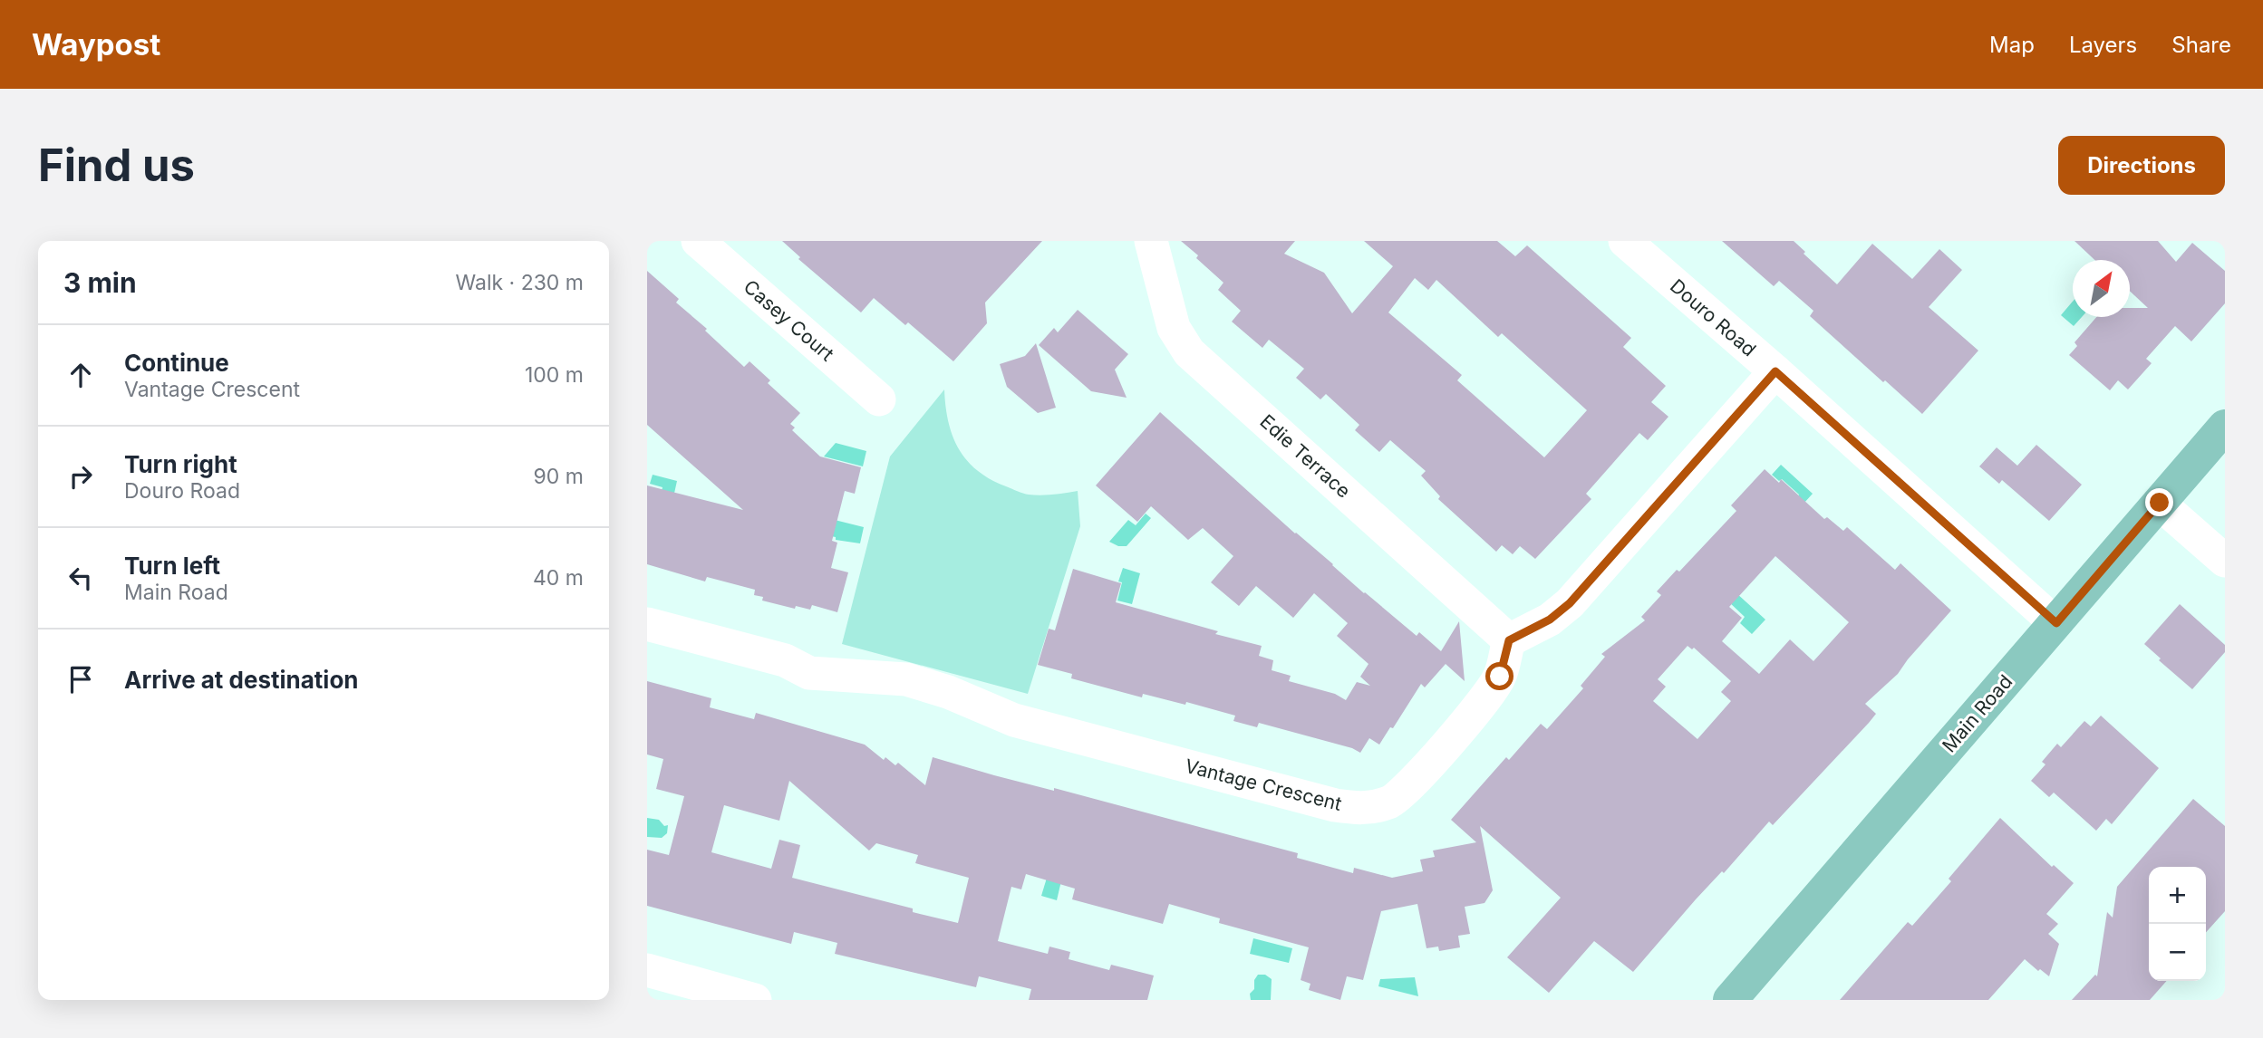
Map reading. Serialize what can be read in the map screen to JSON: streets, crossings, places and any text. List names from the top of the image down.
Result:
{
  "streets": {
    "main road": ["Main Road"],
    "street": [
      "Douro Road",
      "Casey Court",
      "Edie Terrace",
      "Vantage Crescent"
    ]
  },
  "crossings": [
    ["Douro Road", "Main Road"],
    ["Edie Terrace", "Vantage Crescent"]
  ],
  "north": "top right",
  "page": {
    "header": "Waypost",
    "nav": ["Map", "Layers", "Share"],
    "buttons": "Directions",
    "title": "Find us",
    "heading": ["3 min", "Walk · 230 m"],
    "list": [
      ["Continue", "Vantage Crescent", "100 m"],
      ["Turn right", "Douro Road", "90 m"],
      ["Turn left", "Main Road", "40 m"],
      "Arrive at destination"
    ],
    "map_buttons": ["+", "−"]
  }
}
